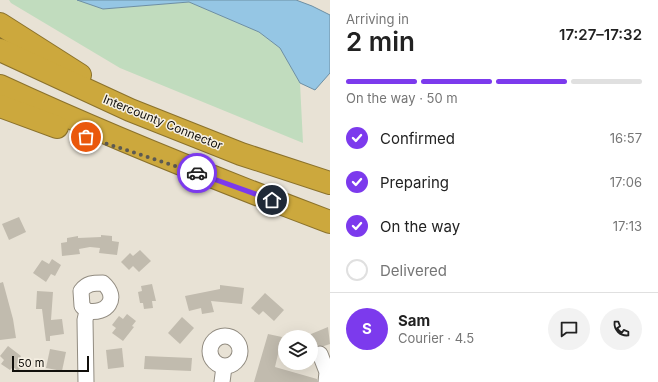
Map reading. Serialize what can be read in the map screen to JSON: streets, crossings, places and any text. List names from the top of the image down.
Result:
{
  "streets": {
    "highway": ["Intercounty Connector"]
  },
  "scale_bar": "50 m",
  "page": {
    "heading": ["2 min", "Arriving in", "17:27–17:32"],
    "panel": ["Sam", "Courier · 4.5"],
    "bar": "On the way · 50 m",
    "list": [
      ["Confirmed", "16:57"],
      ["Preparing", "17:06"],
      ["On the way", "17:13"],
      "Delivered"
    ],
    "round": "S",
    "scale": "50 m"
  }
}
